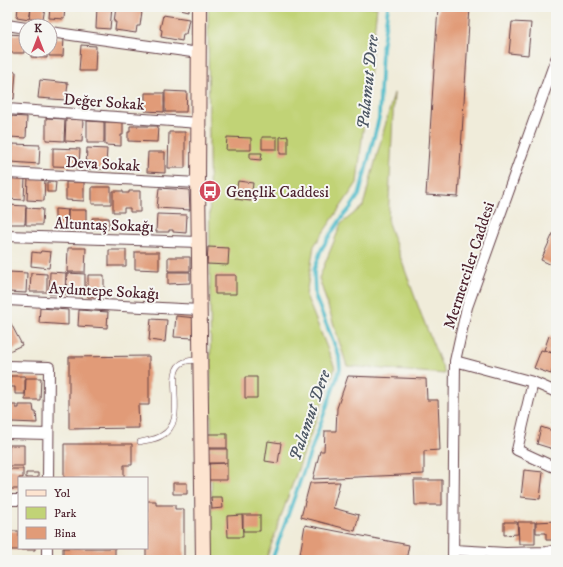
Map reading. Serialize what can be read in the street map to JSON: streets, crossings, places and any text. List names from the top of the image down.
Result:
{
  "streets": {
    "street": [
      "Değer Sokak",
      "Deva Sokak",
      "Altuntaş Sokağı",
      "Mermerciler Caddesi",
      "Aydıntepe Sokağı"
    ]
  },
  "water": ["Palamut Dere"],
  "places": {
    "bus stop": ["Gençlik Caddesi"]
  },
  "legend": ["Yol", "Park", "Bina"],
  "north": "top"
}
